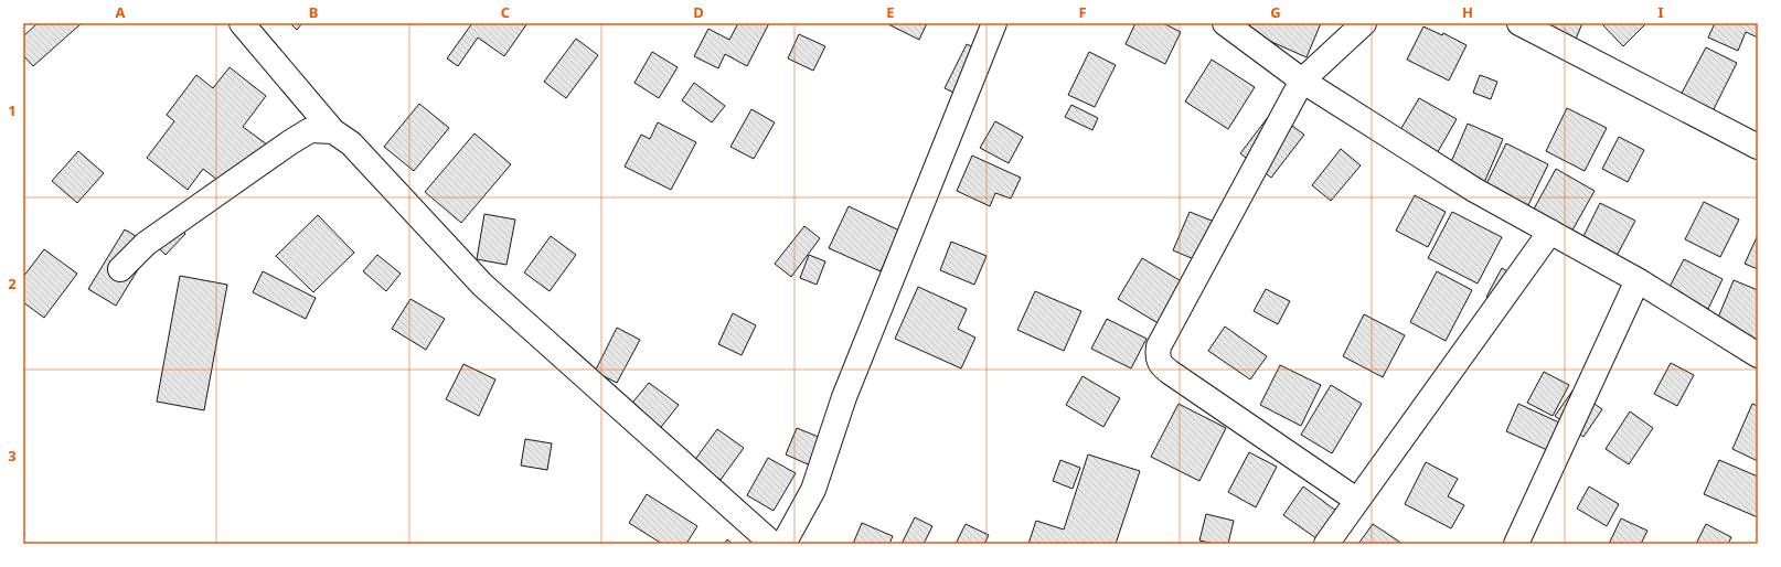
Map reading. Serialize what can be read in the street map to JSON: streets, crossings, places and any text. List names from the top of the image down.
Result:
{
  "grid": {
    "columns": [
      "A",
      "B",
      "C",
      "D",
      "E",
      "F",
      "G",
      "H",
      "I"
    ],
    "rows": ["1", "2", "3"]
  }
}
